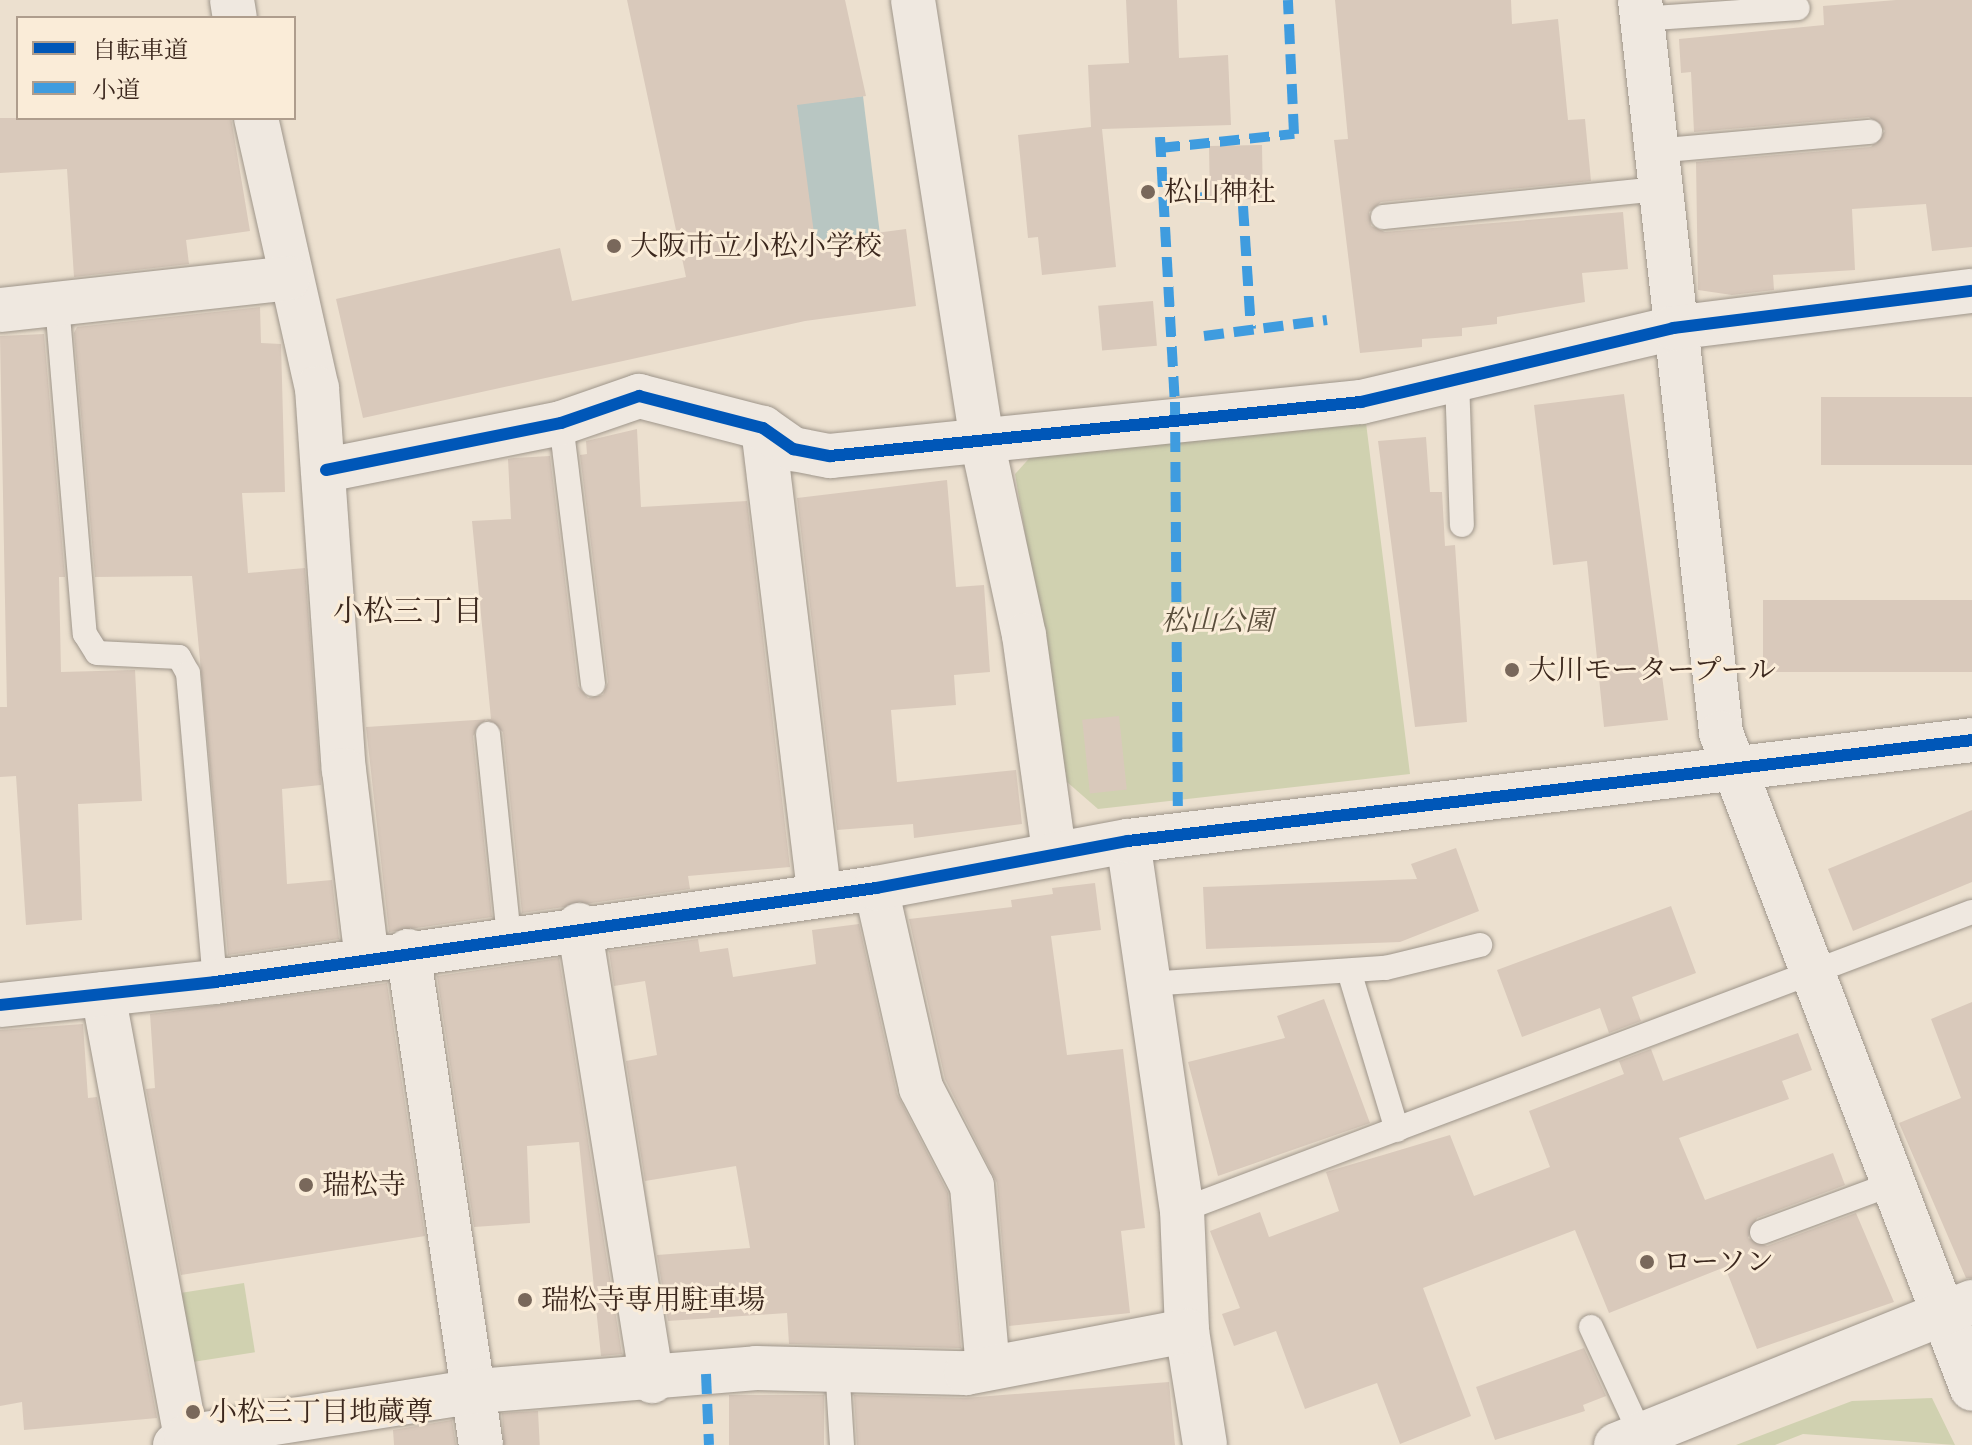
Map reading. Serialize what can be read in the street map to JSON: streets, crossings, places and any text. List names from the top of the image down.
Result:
{
  "districts": ["小松三丁目"],
  "parks": ["松山公園"],
  "places": [
    "松山神社",
    "大阪市立小松小学校",
    "大川モータープール",
    "瑞松寺",
    "ローソン",
    "瑞松寺専用駐車場",
    "小松三丁目地蔵尊"
  ],
  "legend": ["自転車道", "小道"]
}
